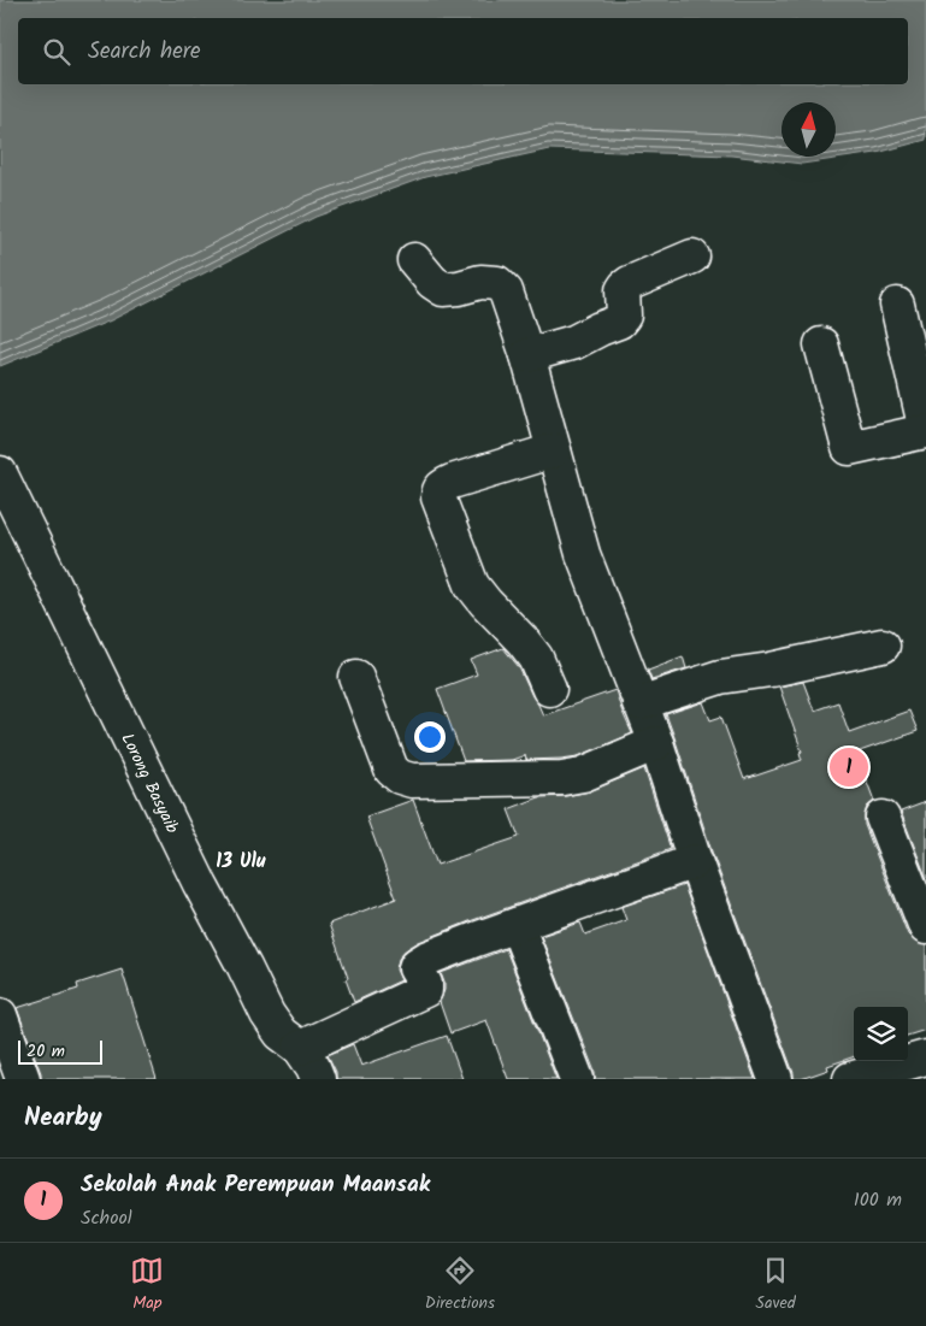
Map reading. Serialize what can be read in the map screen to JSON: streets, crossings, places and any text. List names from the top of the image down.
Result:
{
  "streets": {
    "street": ["Lorong Basyaib"]
  },
  "districts": ["13 Ulu"],
  "scale_bar": "20 m",
  "north": "top",
  "page": {
    "search": "Search here",
    "pins": "1",
    "scale": "20 m",
    "heading": "Nearby",
    "list": [
      {
        "mark": "1",
        "name": "Sekolah Anak Perempuan Maansak",
        "note": "School",
        "value": "100 m"
      }
    ],
    "nav": ["Map", "Directions", "Saved"]
  }
}
